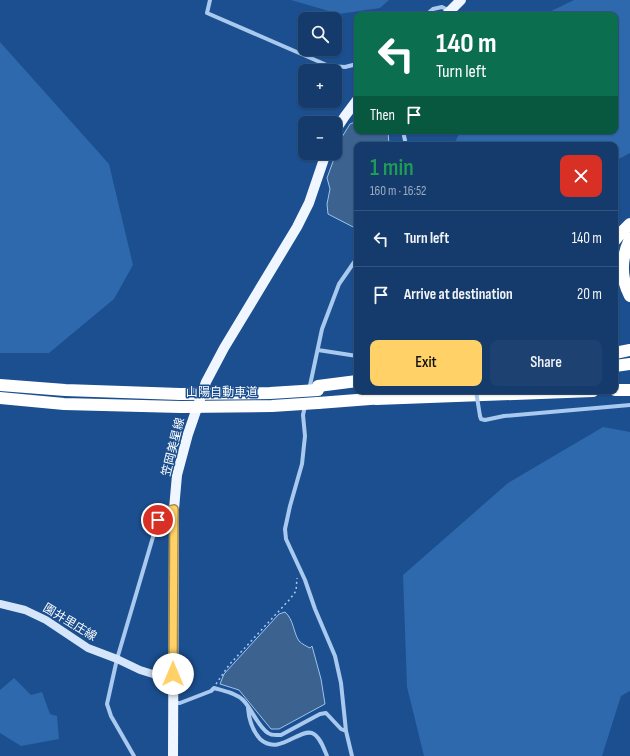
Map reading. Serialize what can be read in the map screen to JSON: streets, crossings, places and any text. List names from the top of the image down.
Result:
{
  "streets": {
    "highway": ["山陽自動車道"],
    "main road": ["笠岡美星線", "園井里庄線"]
  },
  "crossings": [
    ["笠岡美星線", "園井里庄線"]
  ],
  "page": {
    "map_buttons": ["+", "−"],
    "turn": ["140 m", "Turn left"],
    "then": "Then",
    "heading": ["1 min", "160 m · 16:52"],
    "list": [
      {
        "name": "Turn left",
        "value": "140 m"
      },
      {
        "name": "Arrive at destination",
        "value": "20 m"
      }
    ],
    "buttons": ["Exit", "Share"]
  }
}
